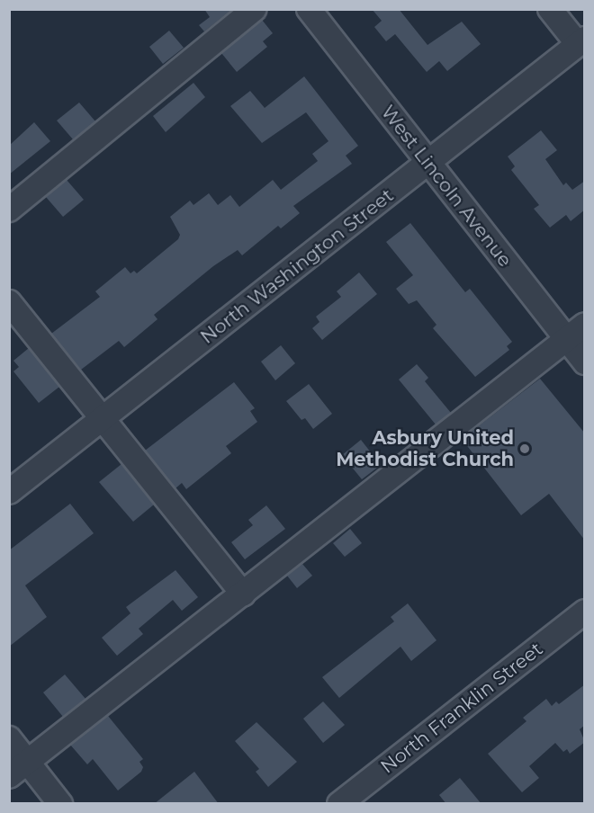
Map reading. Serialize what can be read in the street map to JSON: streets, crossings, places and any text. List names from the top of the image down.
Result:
{
  "streets": {
    "street": ["West Lincoln Avenue", "North Washington Street", "North Franklin Street"]
  },
  "crossings": [
    ["West Lincoln Avenue", "North Washington Street"]
  ],
  "places": ["Asbury United Methodist Church"]
}
